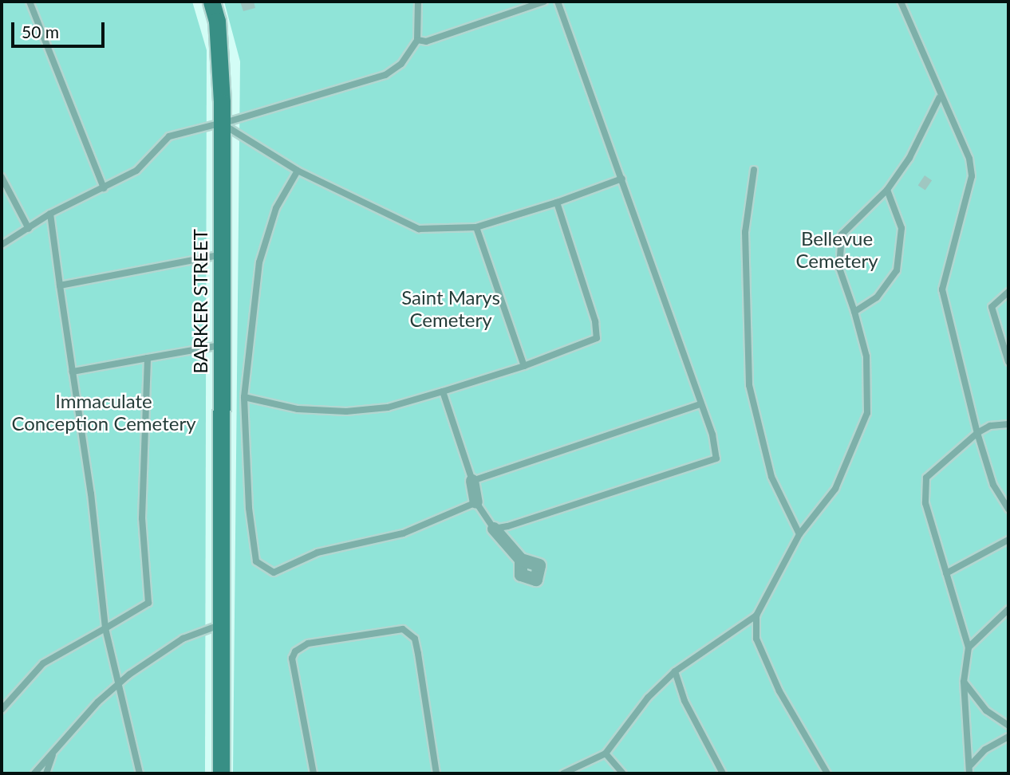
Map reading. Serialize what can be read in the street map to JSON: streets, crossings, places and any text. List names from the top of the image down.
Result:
{
  "streets": {
    "main road": ["BARKER STREET"]
  },
  "parks": ["Bellevue Cemetery", "Saint Marys Cemetery", "Immaculate Conception Cemetery"],
  "scale_bar": "50 m"
}
